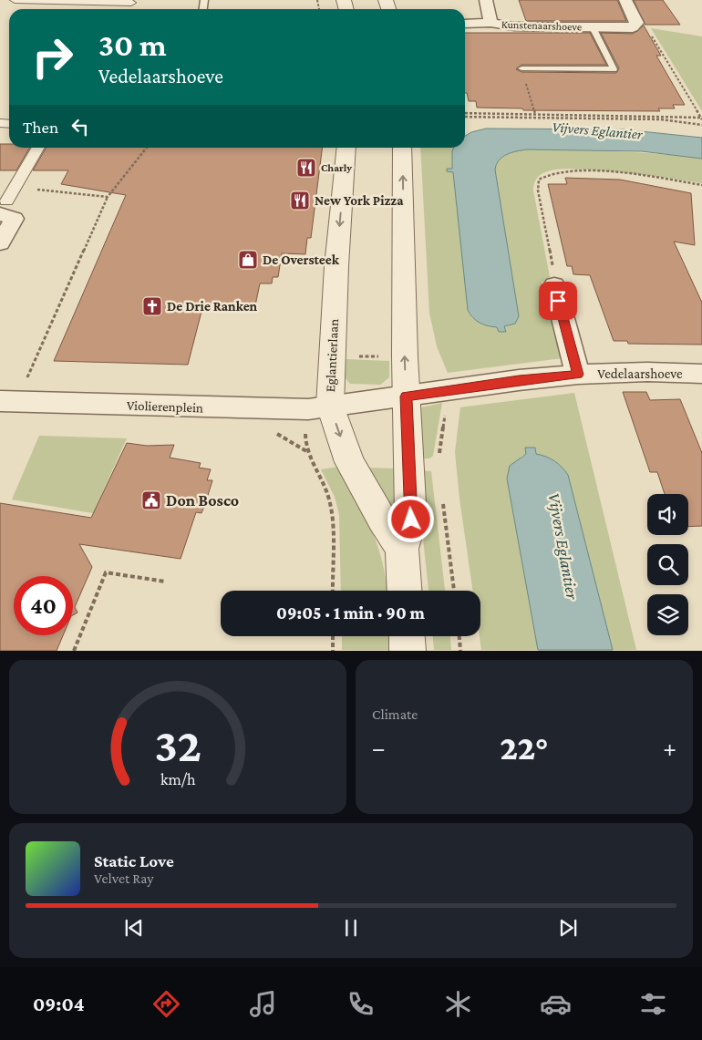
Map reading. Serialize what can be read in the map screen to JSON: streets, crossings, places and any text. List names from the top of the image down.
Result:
{
  "streets": {
    "street": [
      "Kunstenaarshoeve",
      "Eglantierlaan",
      "Vedelaarshoeve",
      "Violierenplein"
    ]
  },
  "crossings": [
    ["Eglantierlaan", "Vedelaarshoeve"],
    ["Eglantierlaan", "Violierenplein"],
    ["Vedelaarshoeve", "Violierenplein"]
  ],
  "water": ["Vijvers Eglantier"],
  "places": {
    "restaurant": ["Charly", "New York Pizza"],
    "shop": ["De Oversteek"],
    "church": ["De Drie Ranken"],
    "public building": ["Don Bosco"]
  },
  "page": {
    "turn": ["30 m", "Vedelaarshoeve"],
    "then": "Then",
    "limit": "40",
    "trip": "09:05 · 1 min · 90 m",
    "tile": "Climate",
    "heat": ["−", "22°", "+"],
    "song": ["Static Love", "Velvet Ray"],
    "tabs": "09:04",
    "gauge": ["32", "km/h"]
  }
}
